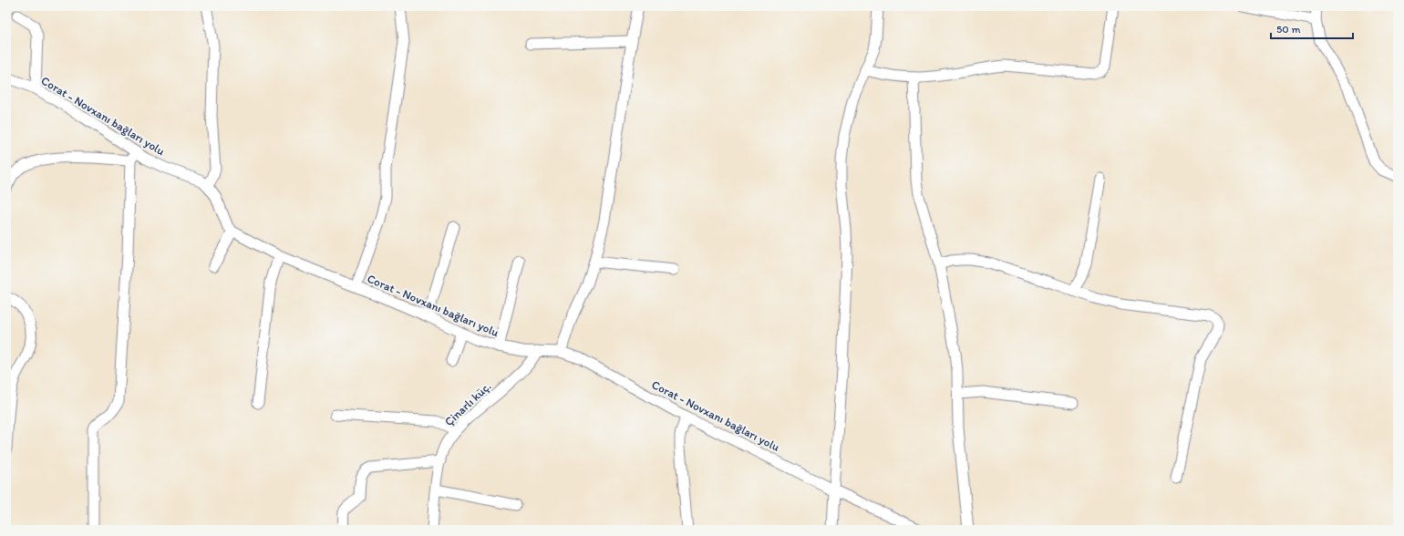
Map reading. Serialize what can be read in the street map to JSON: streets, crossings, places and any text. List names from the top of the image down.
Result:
{
  "streets": {
    "street": ["Corat - Novxanı bağları yolu", "Çinarlı küç."]
  },
  "crossings": [
    ["Corat - Novxanı bağları yolu", "Çinarlı küç."]
  ],
  "scale_bar": "50 m"
}
